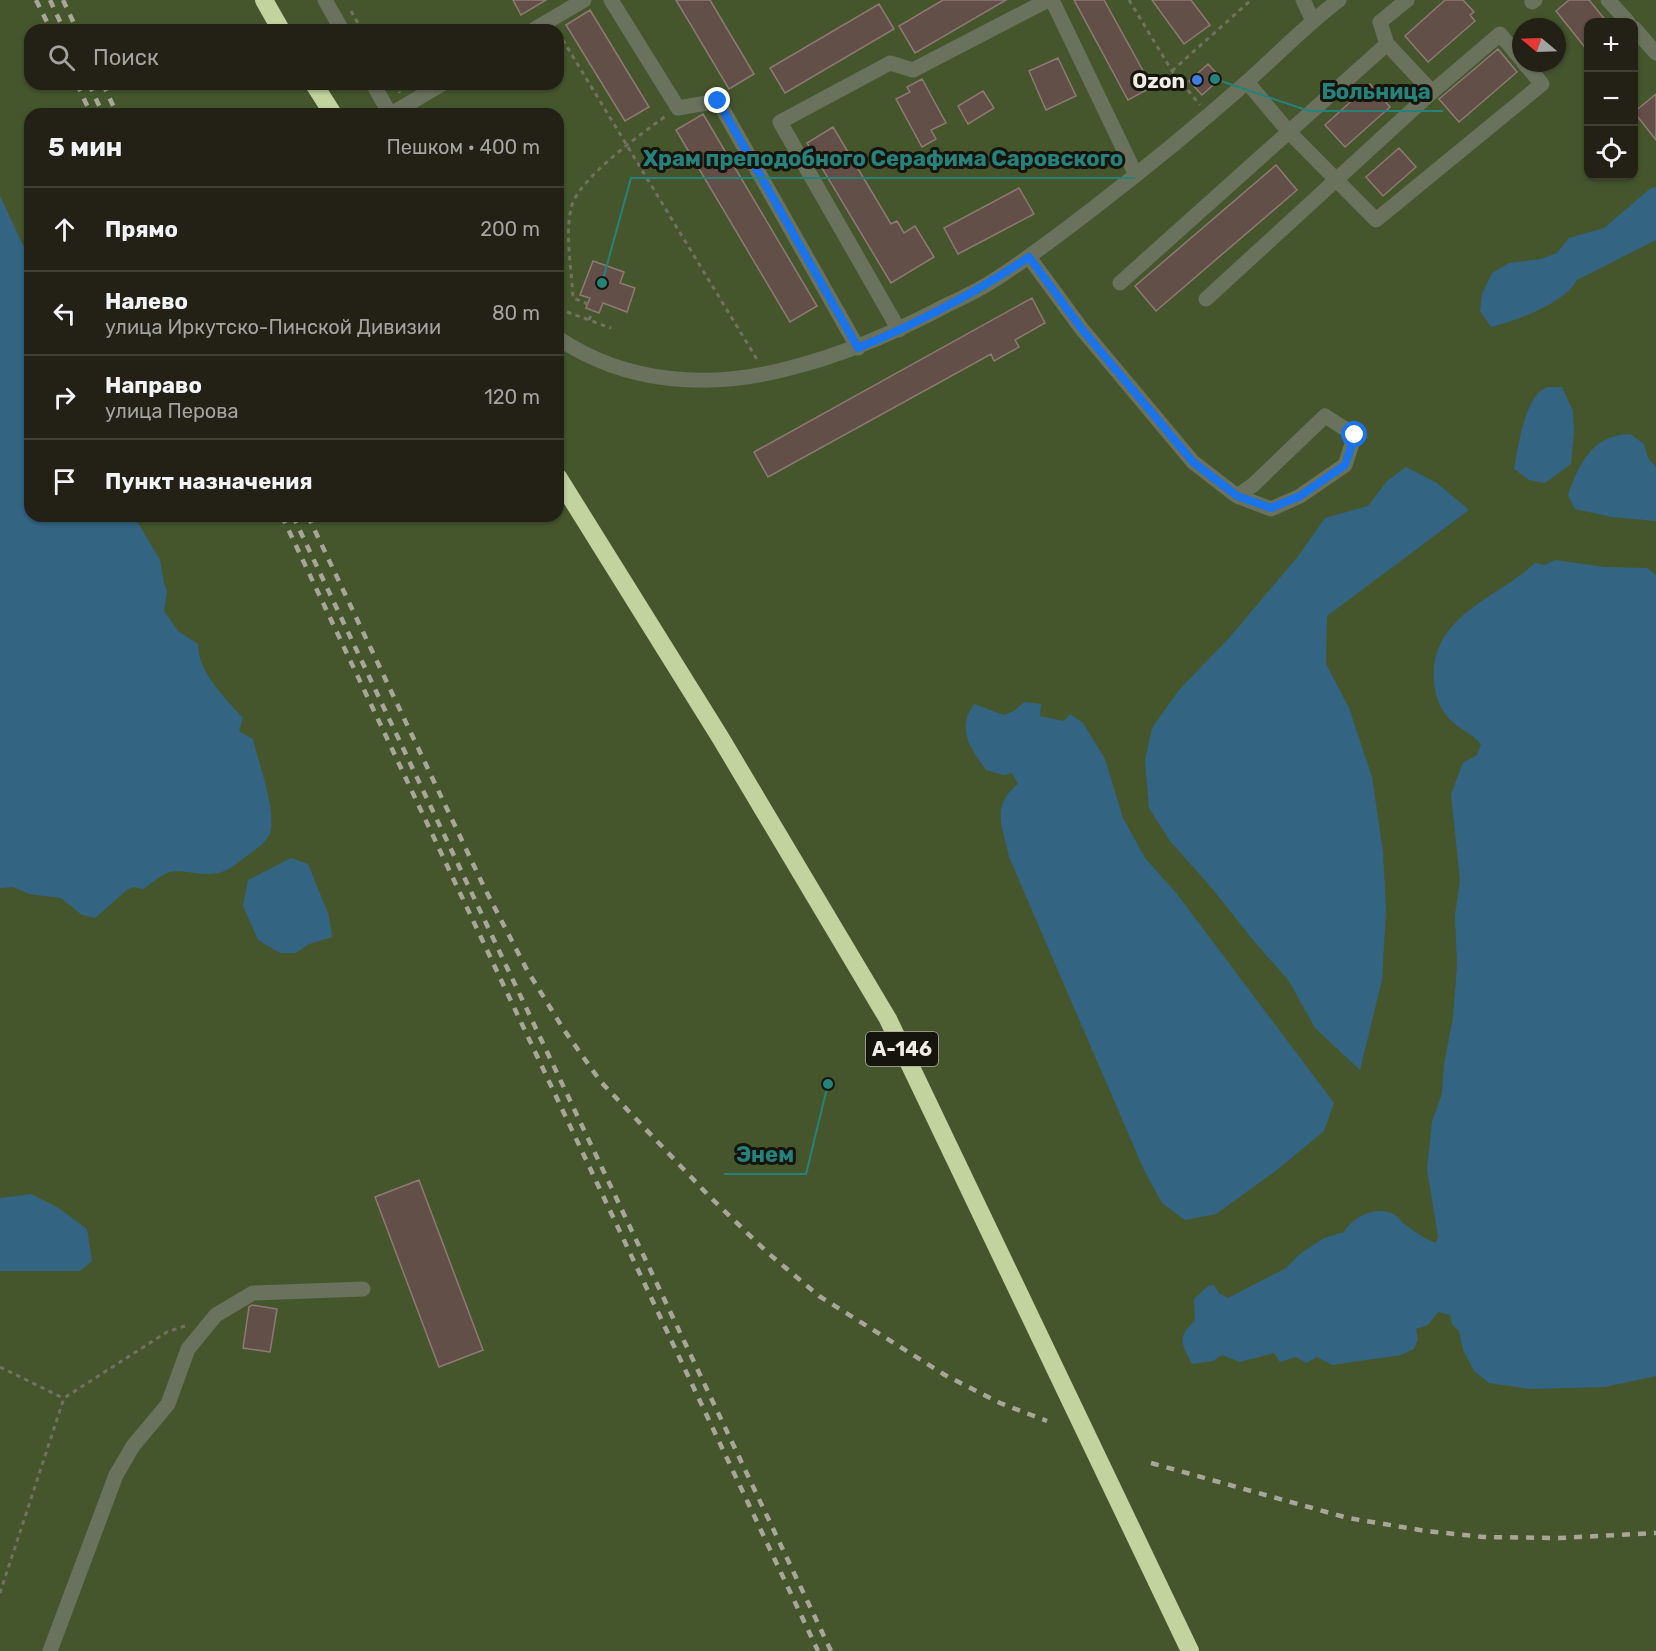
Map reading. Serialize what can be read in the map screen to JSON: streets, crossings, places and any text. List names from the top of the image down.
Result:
{
  "streets": {
    "highway": ["А-146"]
  },
  "places": [
    "Больница",
    "Ozon",
    "Храм преподобного Серафима Саровского",
    "Энем"
  ],
  "north": "left",
  "page": {
    "map_buttons": ["+", "−"],
    "search": "Поиск",
    "heading": ["5 мин", "Пешком · 400 m"],
    "list": [
      ["Прямо", "200 m"],
      ["Налево", "улица Иркутско-Пинской Дивизии", "80 m"],
      ["Направо", "улица Перова", "120 m"],
      "Пункт назначения"
    ]
  }
}
